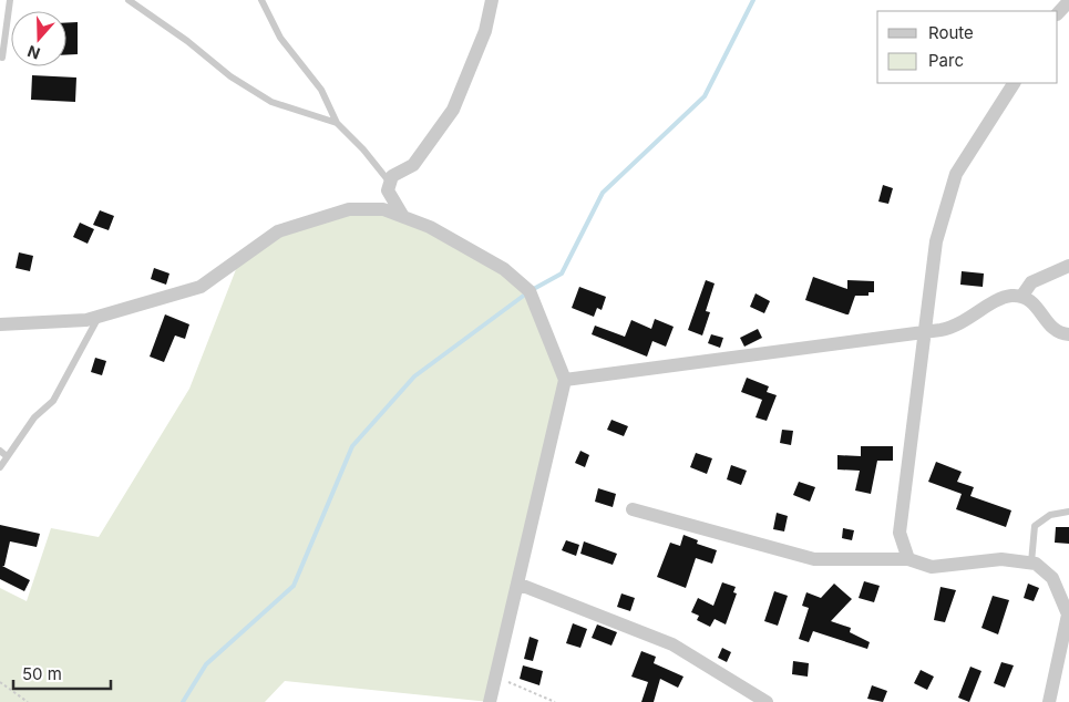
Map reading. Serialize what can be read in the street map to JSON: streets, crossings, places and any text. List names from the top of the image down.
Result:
{
  "legend": ["Route", "Parc"],
  "scale_bar": "50 m",
  "north": "bottom"
}
